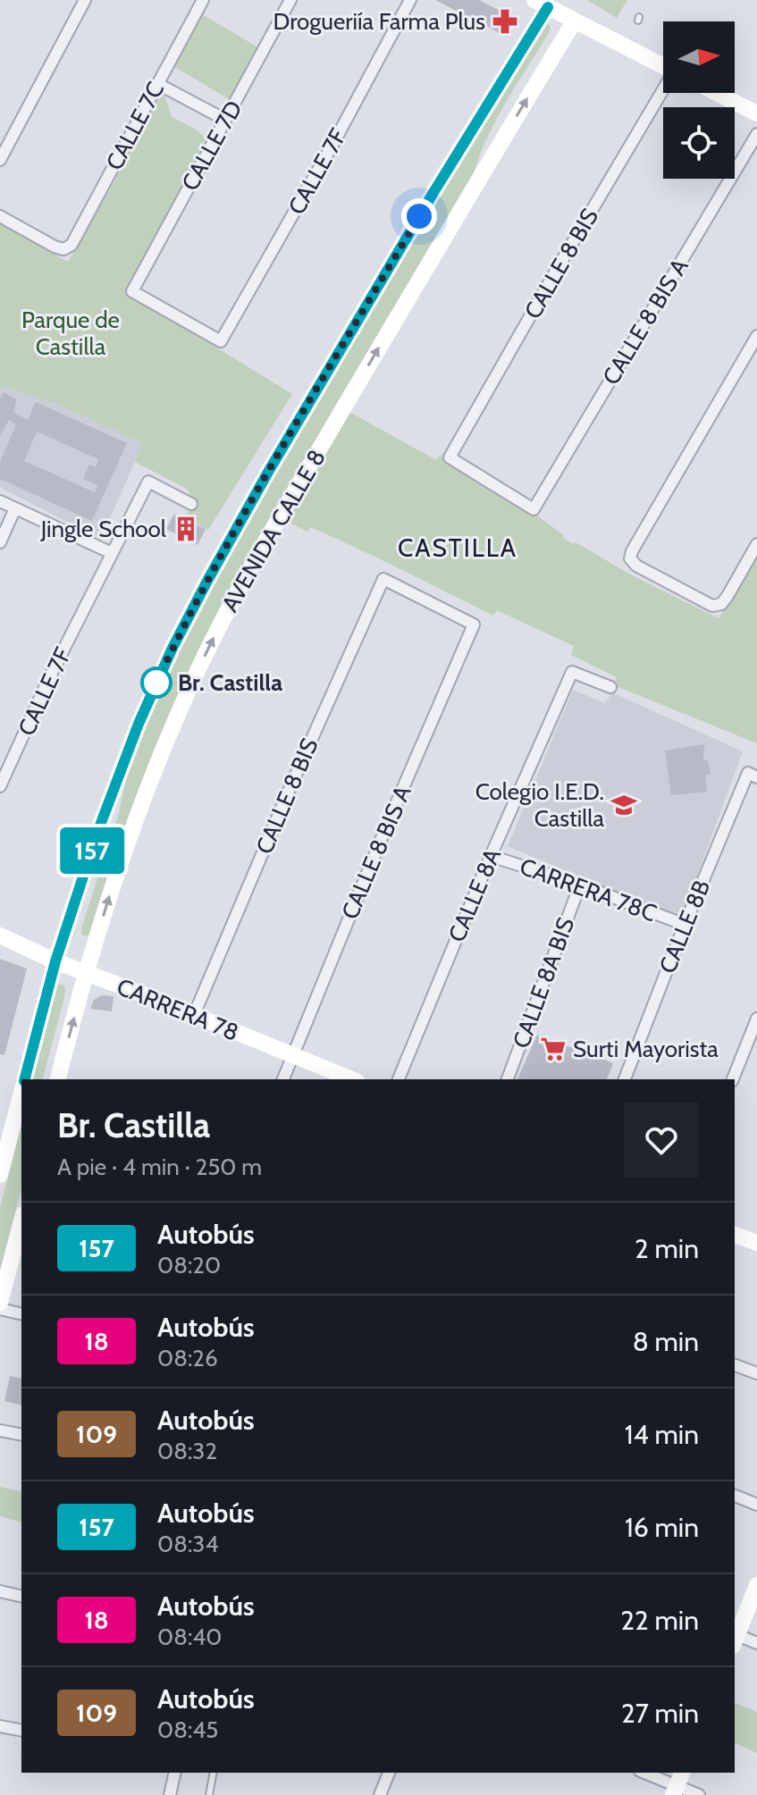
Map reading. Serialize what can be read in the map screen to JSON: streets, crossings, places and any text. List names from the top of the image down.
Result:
{
  "streets": {
    "street": [
      "CALLE 7C",
      "CALLE 7D",
      "CALLE 7F",
      "CALLE 8 BIS",
      "CALLE 8 BIS A",
      "AVENIDA CALLE 8",
      "CARRERA 78C",
      "CALLE 8A",
      "CALLE 8B",
      "CALLE 8A BIS",
      "CARRERA 78"
    ]
  },
  "crossings": [
    ["CALLE 7D", "CALLE 7F"],
    ["CALLE 8 BIS", "CALLE 8 BIS A"],
    ["CALLE 8 BIS", "CARRERA 78"],
    ["CALLE 8 BIS A", "CARRERA 78"],
    ["AVENIDA CALLE 8", "CARRERA 78"],
    ["CARRERA 78C", "CALLE 8A"],
    ["CARRERA 78C", "CALLE 8B"],
    ["CARRERA 78C", "CALLE 8A BIS"]
  ],
  "districts": ["CASTILLA"],
  "parks": ["Parque de Castilla"],
  "places": {
    "pharmacy": ["Drogueriía Farma Plus"],
    "building": ["Jingle School"],
    "other": ["Br. Castilla"],
    "school or university": ["Colegio I.E.D. Castilla"],
    "supermarket": ["Surti Mayorista"]
  },
  "lines": ["bus line 157"],
  "north": "right",
  "page": {
    "on_map": "157",
    "heading": ["Br. Castilla", "A pie · 4 min · 250 m"],
    "list": [
      {
        "mark": "157",
        "name": "Autobús",
        "note": "08:20",
        "value": "2 min"
      },
      {
        "mark": "18",
        "name": "Autobús",
        "note": "08:26",
        "value": "8 min"
      },
      {
        "mark": "109",
        "name": "Autobús",
        "note": "08:32",
        "value": "14 min"
      },
      {
        "mark": "157",
        "name": "Autobús",
        "note": "08:34",
        "value": "16 min"
      },
      {
        "mark": "18",
        "name": "Autobús",
        "note": "08:40",
        "value": "22 min"
      },
      {
        "mark": "109",
        "name": "Autobús",
        "note": "08:45",
        "value": "27 min"
      }
    ]
  }
}
